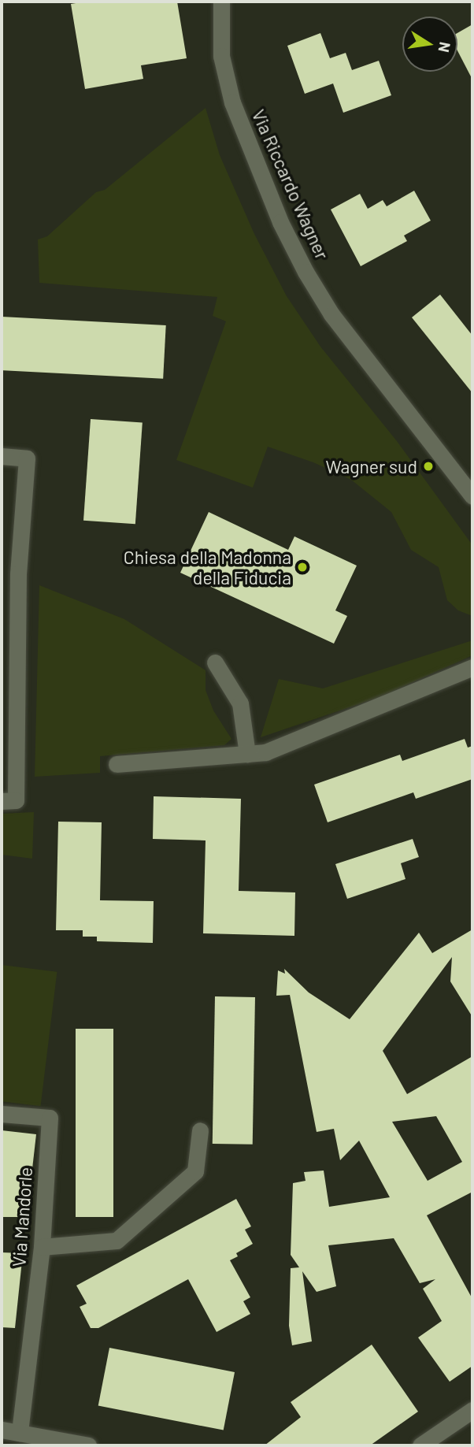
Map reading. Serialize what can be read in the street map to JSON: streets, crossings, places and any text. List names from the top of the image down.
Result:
{
  "streets": {
    "street": ["Via Riccardo Wagner", "Via Mandorle"]
  },
  "places": ["Wagner sud", "Chiesa della Madonna della Fiducia"],
  "north": "right"
}
